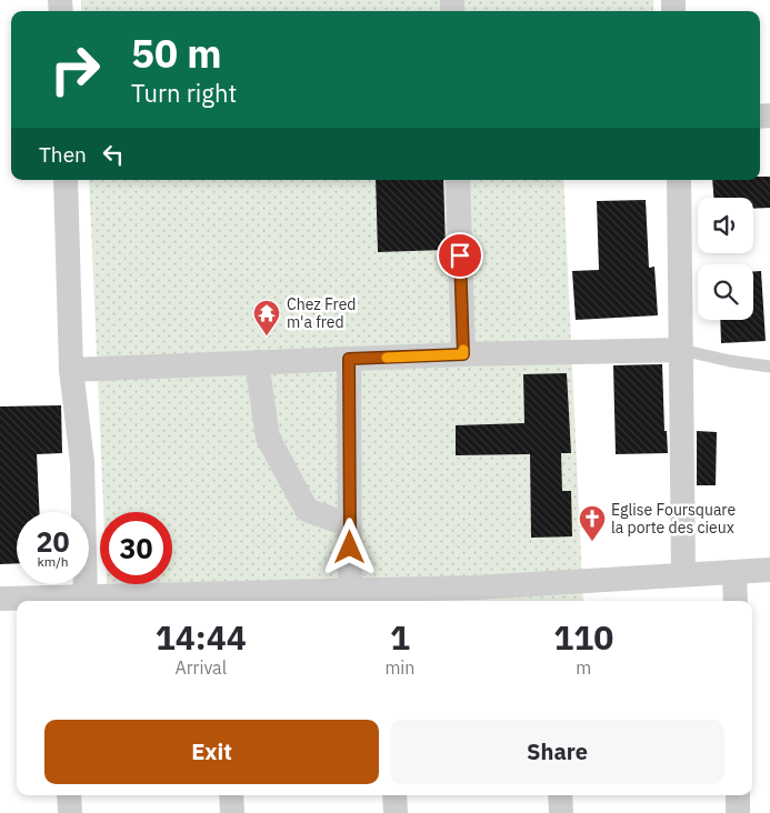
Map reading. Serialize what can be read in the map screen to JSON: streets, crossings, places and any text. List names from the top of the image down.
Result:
{
  "places": {
    "temple": ["Chez Fred m'a fred"],
    "church": ["Eglise Foursquare la porte des cieux"]
  },
  "page": {
    "turn": ["50 m", "Turn right"],
    "then": "Then",
    "speed": "20 km/h",
    "limit": "30",
    "eta": [
      "14:44",
      "Arrival",
      "1",
      "min",
      "110",
      "m"
    ],
    "buttons": ["Exit", "Share"]
  }
}
